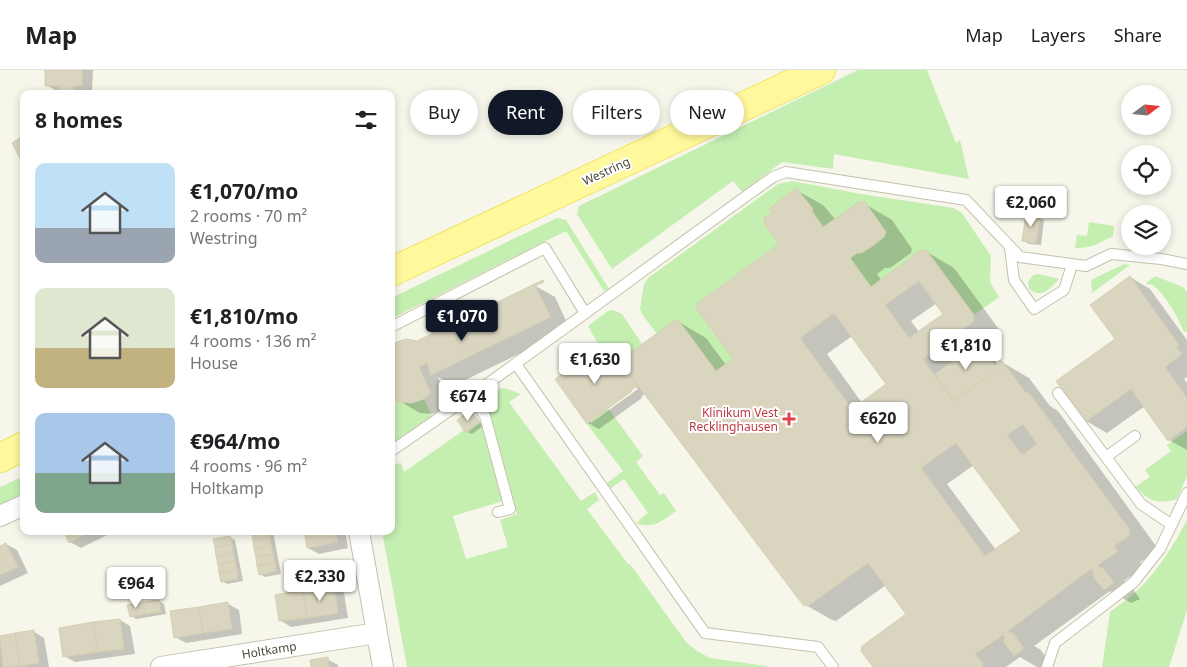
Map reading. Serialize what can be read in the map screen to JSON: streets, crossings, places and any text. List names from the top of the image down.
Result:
{
  "streets": {
    "main road": ["Westring"],
    "street": ["Holtkamp"]
  },
  "places": {
    "health": ["Klinikum Vest Recklinghausen"]
  },
  "north": "right",
  "page": {
    "header": "Map",
    "nav": ["Map", "Layers", "Share"],
    "chip": [
      "Buy",
      "Rent",
      "Filters",
      "New"
    ],
    "heading": "8 homes",
    "list": [
      {
        "name": "€1,070/mo",
        "note": "2 rooms · 70 m² · Westring"
      },
      {
        "name": "€1,810/mo",
        "note": "4 rooms · 136 m² · House"
      },
      {
        "name": "€964/mo",
        "note": "4 rooms · 96 m² · Holtkamp"
      }
    ],
    "price": [
      "€2,060",
      "€1,070",
      "€1,810",
      "€1,630",
      "€674",
      "€620",
      "€2,330",
      "€964"
    ]
  }
}
